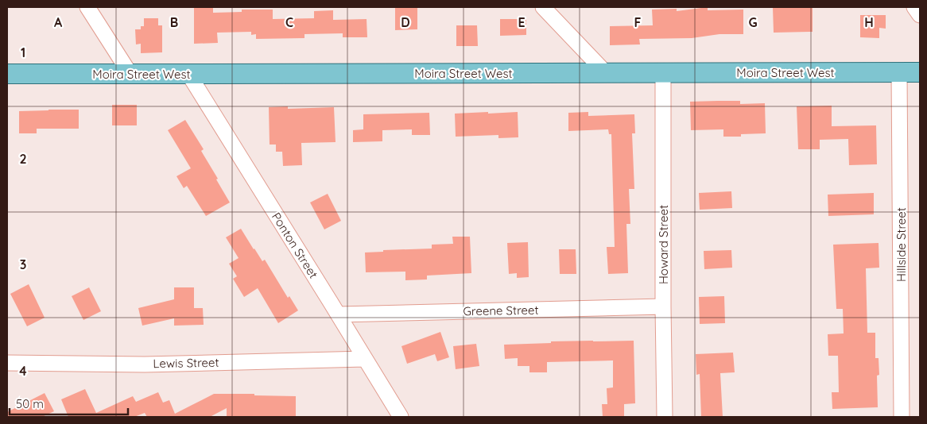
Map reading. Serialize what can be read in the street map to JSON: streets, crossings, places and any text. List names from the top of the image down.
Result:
{
  "streets": {
    "main road": ["Moira Street West"],
    "street": [
      "Howard Street",
      "Hillside Street",
      "Ponton Street",
      "Greene Street",
      "Lewis Street"
    ]
  },
  "crossings": [
    ["Moira Street West", "Howard Street"],
    ["Moira Street West", "Hillside Street"],
    ["Moira Street West", "Ponton Street"],
    ["Howard Street", "Greene Street"],
    ["Ponton Street", "Greene Street"],
    ["Ponton Street", "Lewis Street"]
  ],
  "scale_bar": "50 m",
  "grid": {
    "columns": [
      "A",
      "B",
      "C",
      "D",
      "E",
      "F",
      "G",
      "H"
    ],
    "rows": [
      "1",
      "2",
      "3",
      "4"
    ]
  }
}
